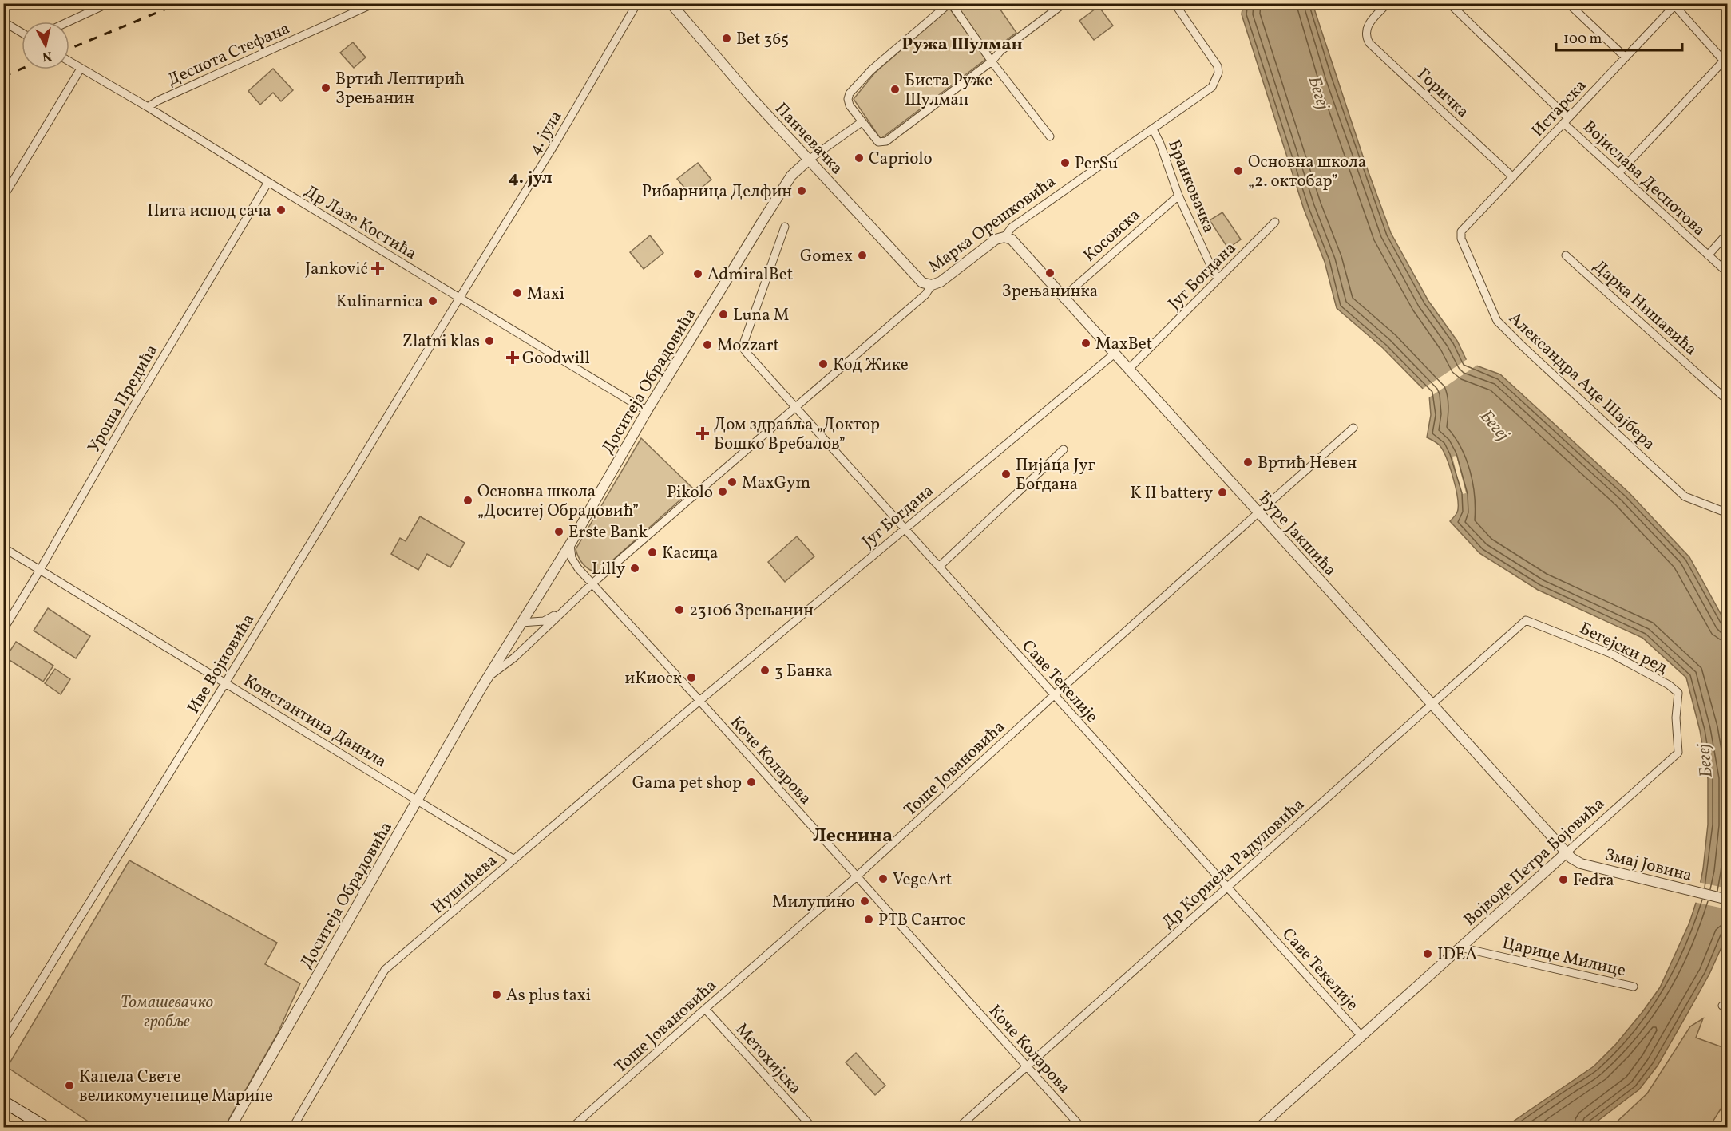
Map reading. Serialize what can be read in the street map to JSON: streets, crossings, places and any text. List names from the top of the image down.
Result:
{
  "streets": {
    "street": [
      "Деспота Стефана",
      "Горичка",
      "Истарска",
      "4. јула",
      "Панчевачка",
      "Војислава Деспотова",
      "Бранковачка",
      "Др Лазе Костића",
      "Марка Орешковића",
      "Косовска",
      "Југ Богдана",
      "Дарка Нишавића",
      "Доситеја Обрадовића",
      "Александра Аце Шајбера",
      "Уроша Предића",
      "Ђуре Јакшића",
      "Бегејски ред",
      "Иве Војновића",
      "Саве Текелије",
      "Константина Данила",
      "Коче Коларова",
      "Тоше Јовановића",
      "Војводе Петра Бојовића",
      "Др Корнела Радуловића",
      "Змај Јовина",
      "Нушићева",
      "Царице Милице",
      "Метохијска"
    ]
  },
  "crossings": [
    ["Деспота Стефана", "Др Лазе Костића"],
    ["Горичка", "Истарска"],
    ["Истарска", "Војислава Деспотова"],
    ["Истарска", "Александра Аце Шајбера"],
    ["4. јула", "Др Лазе Костића"],
    ["4. јула", "Иве Војновића"],
    ["Панчевачка", "Марка Орешковића"],
    ["Панчевачка", "Доситеја Обрадовића"],
    ["Бранковачка", "Марка Орешковића"],
    ["Бранковачка", "Косовска"],
    ["Бранковачка", "Југ Богдана"],
    ["Др Лазе Костића", "Доситеја Обрадовића"],
    ["Др Лазе Костића", "Уроша Предића"],
    ["Др Лазе Костића", "Иве Војновића"],
    ["Марка Орешковића", "Ђуре Јакшића"],
    ["Марка Орешковића", "Саве Текелије"],
    ["Косовска", "Ђуре Јакшића"],
    ["Југ Богдана", "Ђуре Јакшића"],
    ["Југ Богдана", "Саве Текелије"],
    ["Југ Богдана", "Коче Коларова"],
    ["Југ Богдана", "Нушићева"],
    ["Доситеја Обрадовића", "Константина Данила"],
    ["Доситеја Обрадовића", "Коче Коларова"],
    ["Уроша Предића", "Константина Данила"],
    ["Ђуре Јакшића", "Тоше Јовановића"],
    ["Ђуре Јакшића", "Војводе Петра Бојовића"],
    ["Ђуре Јакшића", "Др Корнела Радуловића"],
    ["Ђуре Јакшића", "Змај Јовина"],
    ["Бегејски ред", "Војводе Петра Бојовића"],
    ["Бегејски ред", "Др Корнела Радуловића"],
    ["Иве Војновића", "Константина Данила"],
    ["Саве Текелије", "Тоше Јовановића"],
    ["Саве Текелије", "Војводе Петра Бојовића"],
    ["Саве Текелије", "Др Корнела Радуловића"],
    ["Константина Данила", "Нушићева"],
    ["Коче Коларова", "Тоше Јовановића"],
    ["Коче Коларова", "Др Корнела Радуловића"],
    ["Коче Коларова", "Нушићева"],
    ["Тоше Јовановића", "Метохијска"],
    ["Војводе Петра Бојовића", "Змај Јовина"],
    ["Војводе Петра Бојовића", "Царице Милице"]
  ],
  "districts": ["Ружа Шулман", "4. јул", "Леснина"],
  "water": ["Бегеј"],
  "parks": ["Томашевачко гробље"],
  "places": {
    "other": [
      "Bet 365",
      "Вртић Лептирић Зрењанин",
      "Биста Руже Шулман",
      "Capriolo",
      "PerSu",
      "Основна школа „2. октобар”",
      "Рибарница Делфин",
      "Пита испод сача",
      "Gomex",
      "Зрењанинка",
      "AdmiralBet",
      "Maxi",
      "Kulinarnica",
      "Luna M",
      "Zlatni klas",
      "MaxBet",
      "Mozzart",
      "Код Жике",
      "Вртић Невен",
      "Пијаца Југ Богдана",
      "MaxGym",
      "Pikolo",
      "K II battery",
      "Основна школа „Доситеј Обрадовић”",
      "Erste Bank",
      "Касица",
      "Lilly",
      "23106 Зрењанин",
      "3 Банка",
      "иКиоск",
      "Gama pet shop",
      "VegeArt",
      "Fedra",
      "Милупино",
      "РТВ Сантос",
      "IDEA",
      "As plus taxi",
      "Капела Свете великомученице Марине"
    ],
    "health": ["Janković", "Goodwill", "Дом здравља „Доктор Бошко Вребалов”"]
  },
  "scale_bar": "100 m",
  "north": "bottom"
}
